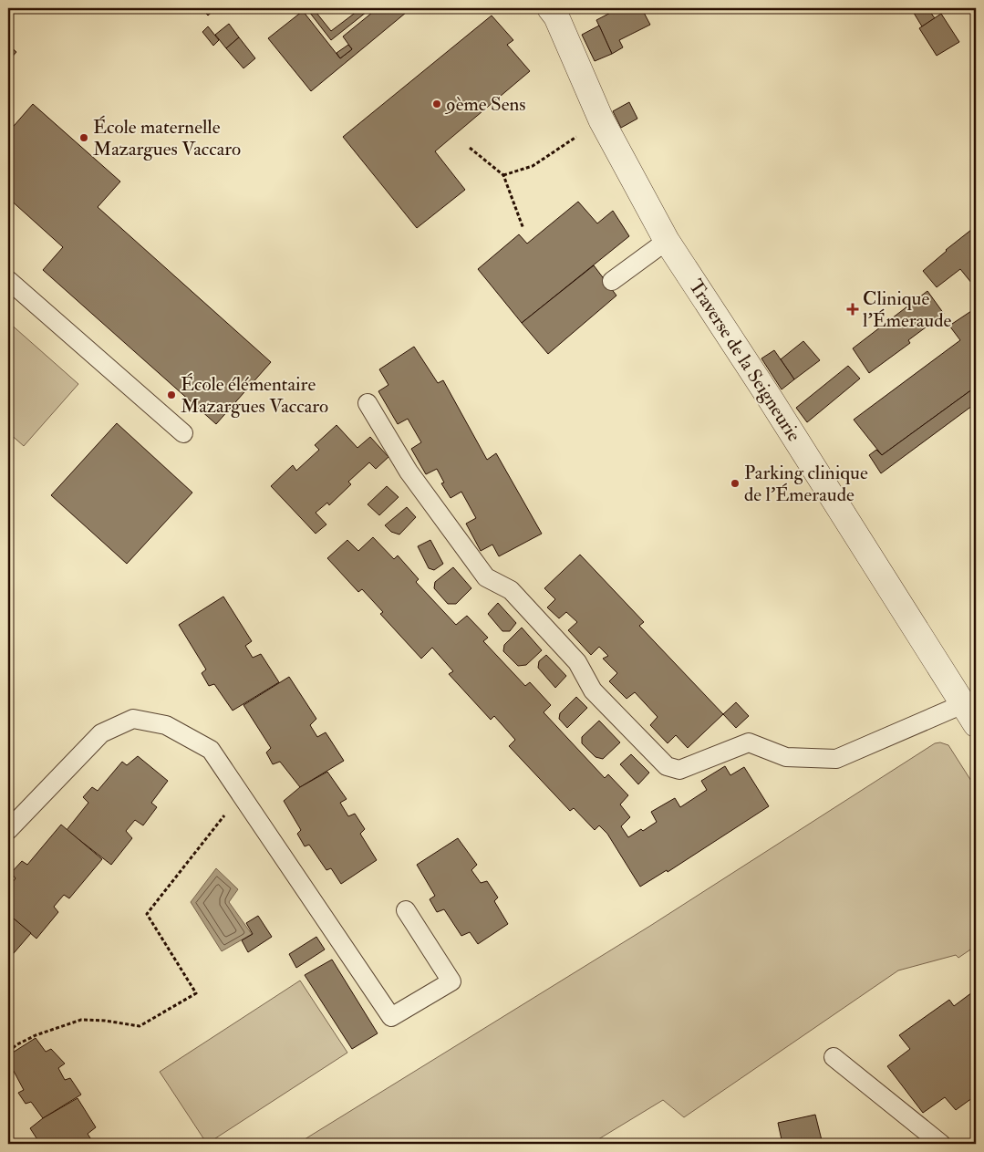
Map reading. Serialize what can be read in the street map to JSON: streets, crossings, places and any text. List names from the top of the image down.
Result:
{
  "streets": {
    "street": ["Traverse de la Seigneurie"]
  },
  "places": {
    "other": [
      "9ème Sens",
      "École maternelle Mazargues Vaccaro",
      "École élémentaire Mazargues Vaccaro",
      "Parking clinique de l'Émeraude"
    ],
    "health": ["Clinique l'Émeraude"]
  }
}
